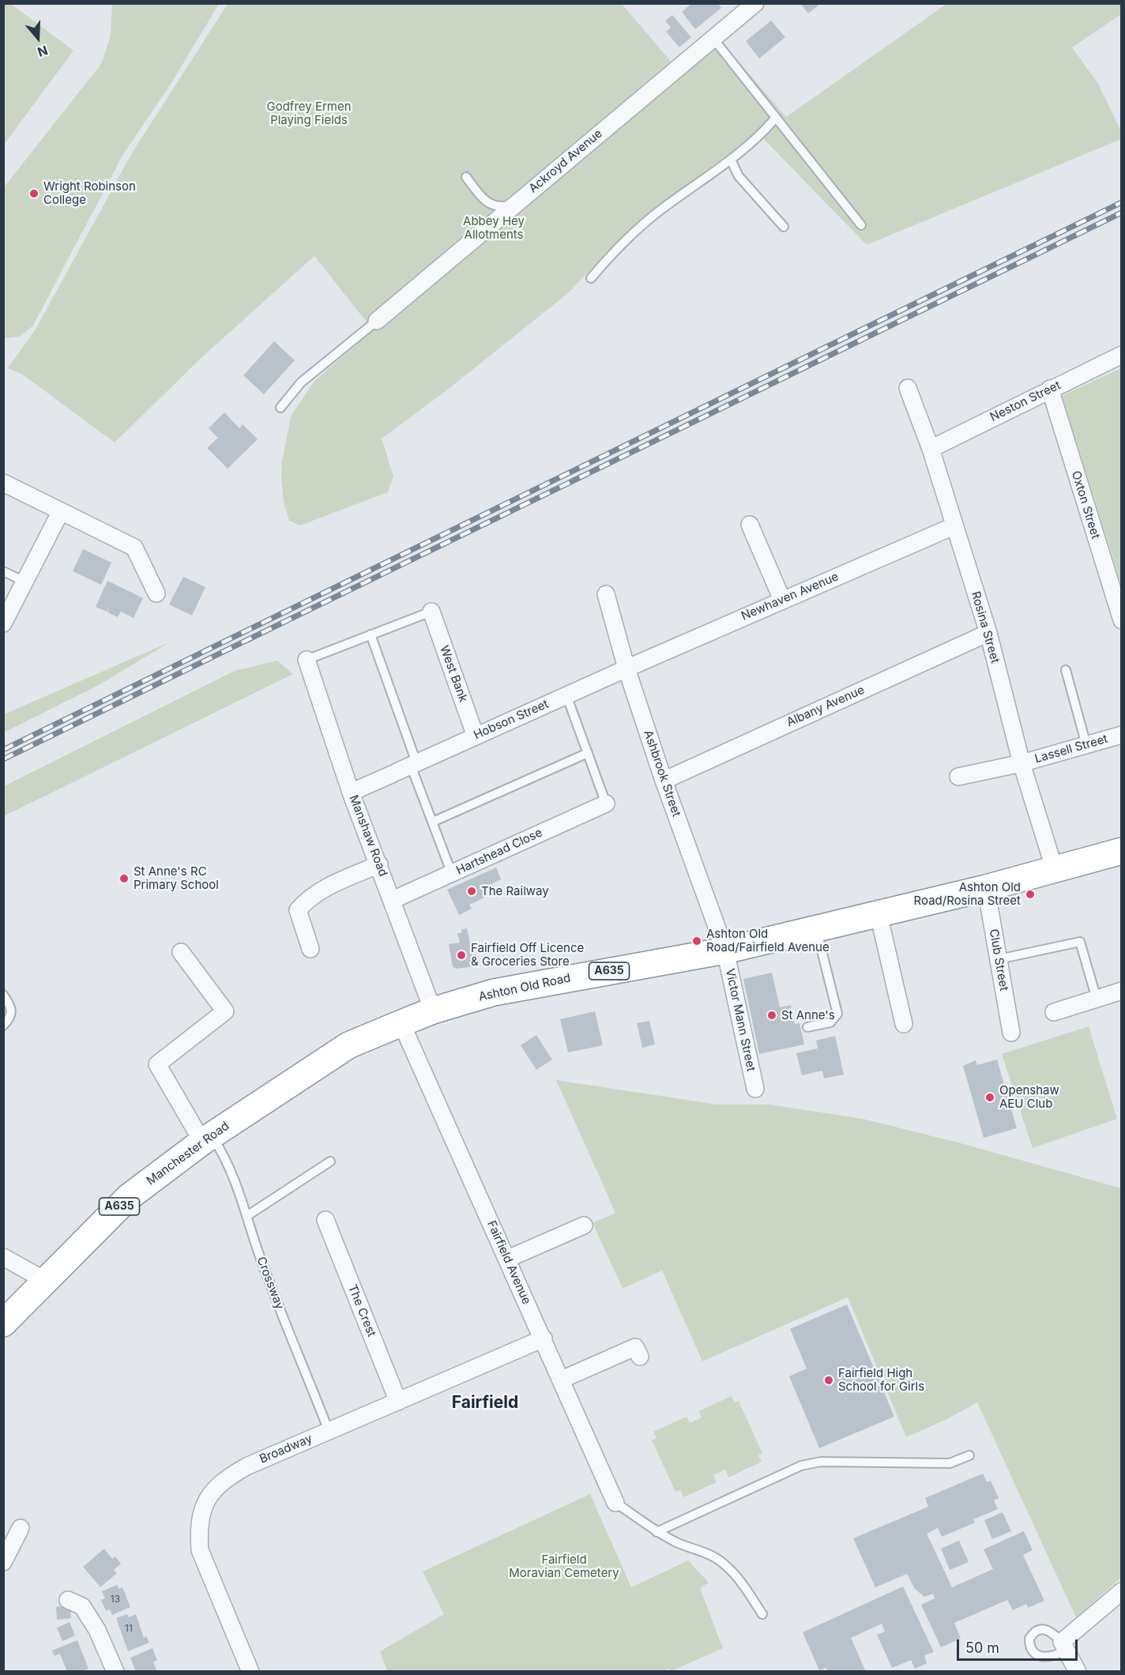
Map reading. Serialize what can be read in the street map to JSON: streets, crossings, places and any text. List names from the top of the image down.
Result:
{
  "streets": {
    "highway": ["A635", "Ashton Old Road", "Manchester Road"],
    "street": [
      "Ackroyd Avenue",
      "Neston Street",
      "Oxton Street",
      "Newhaven Avenue",
      "Rosina Street",
      "West Bank",
      "Albany Avenue",
      "Hobson Street",
      "Lassell Street",
      "Ashbrook Street",
      "Manshaw Road",
      "Hartshead Close",
      "Club Street",
      "Victor Mann Street",
      "Fairfield Avenue",
      "The Crest",
      "Broadway"
    ],
    "lane": ["Crossway"]
  },
  "crossings": [
    ["Neston Street", "Oxton Street"],
    ["Neston Street", "Rosina Street"],
    ["Newhaven Avenue", "Rosina Street"],
    ["Newhaven Avenue", "Hobson Street"],
    ["Newhaven Avenue", "Ashbrook Street"],
    ["Rosina Street", "Albany Avenue"],
    ["Rosina Street", "Lassell Street"],
    ["Rosina Street", "Ashton Old Road"],
    ["West Bank", "Hobson Street"],
    ["Albany Avenue", "Ashbrook Street"],
    ["Hobson Street", "Ashbrook Street"],
    ["Hobson Street", "Manshaw Road"],
    ["Ashbrook Street", "Ashton Old Road"],
    ["Ashbrook Street", "Victor Mann Street"],
    ["Manshaw Road", "Hartshead Close"],
    ["Manshaw Road", "Ashton Old Road"],
    ["Club Street", "Ashton Old Road"],
    ["Ashton Old Road", "Victor Mann Street"],
    ["Ashton Old Road", "Manchester Road"],
    ["Ashton Old Road", "Fairfield Avenue"],
    ["Manchester Road", "Crossway"],
    ["Fairfield Avenue", "Broadway"],
    ["Crossway", "Broadway"],
    ["The Crest", "Broadway"]
  ],
  "districts": ["Fairfield"],
  "parks": ["Godfrey Ermen Playing Fields", "Abbey Hey Allotments", "Fairfield Moravian Cemetery"],
  "places": [
    "Wright Robinson College",
    "St Anne's RC Primary School",
    "The Railway",
    "Ashton Old Road/Rosina Street",
    "Ashton Old Road/Fairfield Avenue",
    "Fairfield Off Licence & Groceries Store",
    "St Anne's",
    "Openshaw AEU Club",
    "Fairfield High School for Girls"
  ],
  "house_numbers": ["13", "11"],
  "scale_bar": "50 m",
  "north": "bottom"
}
